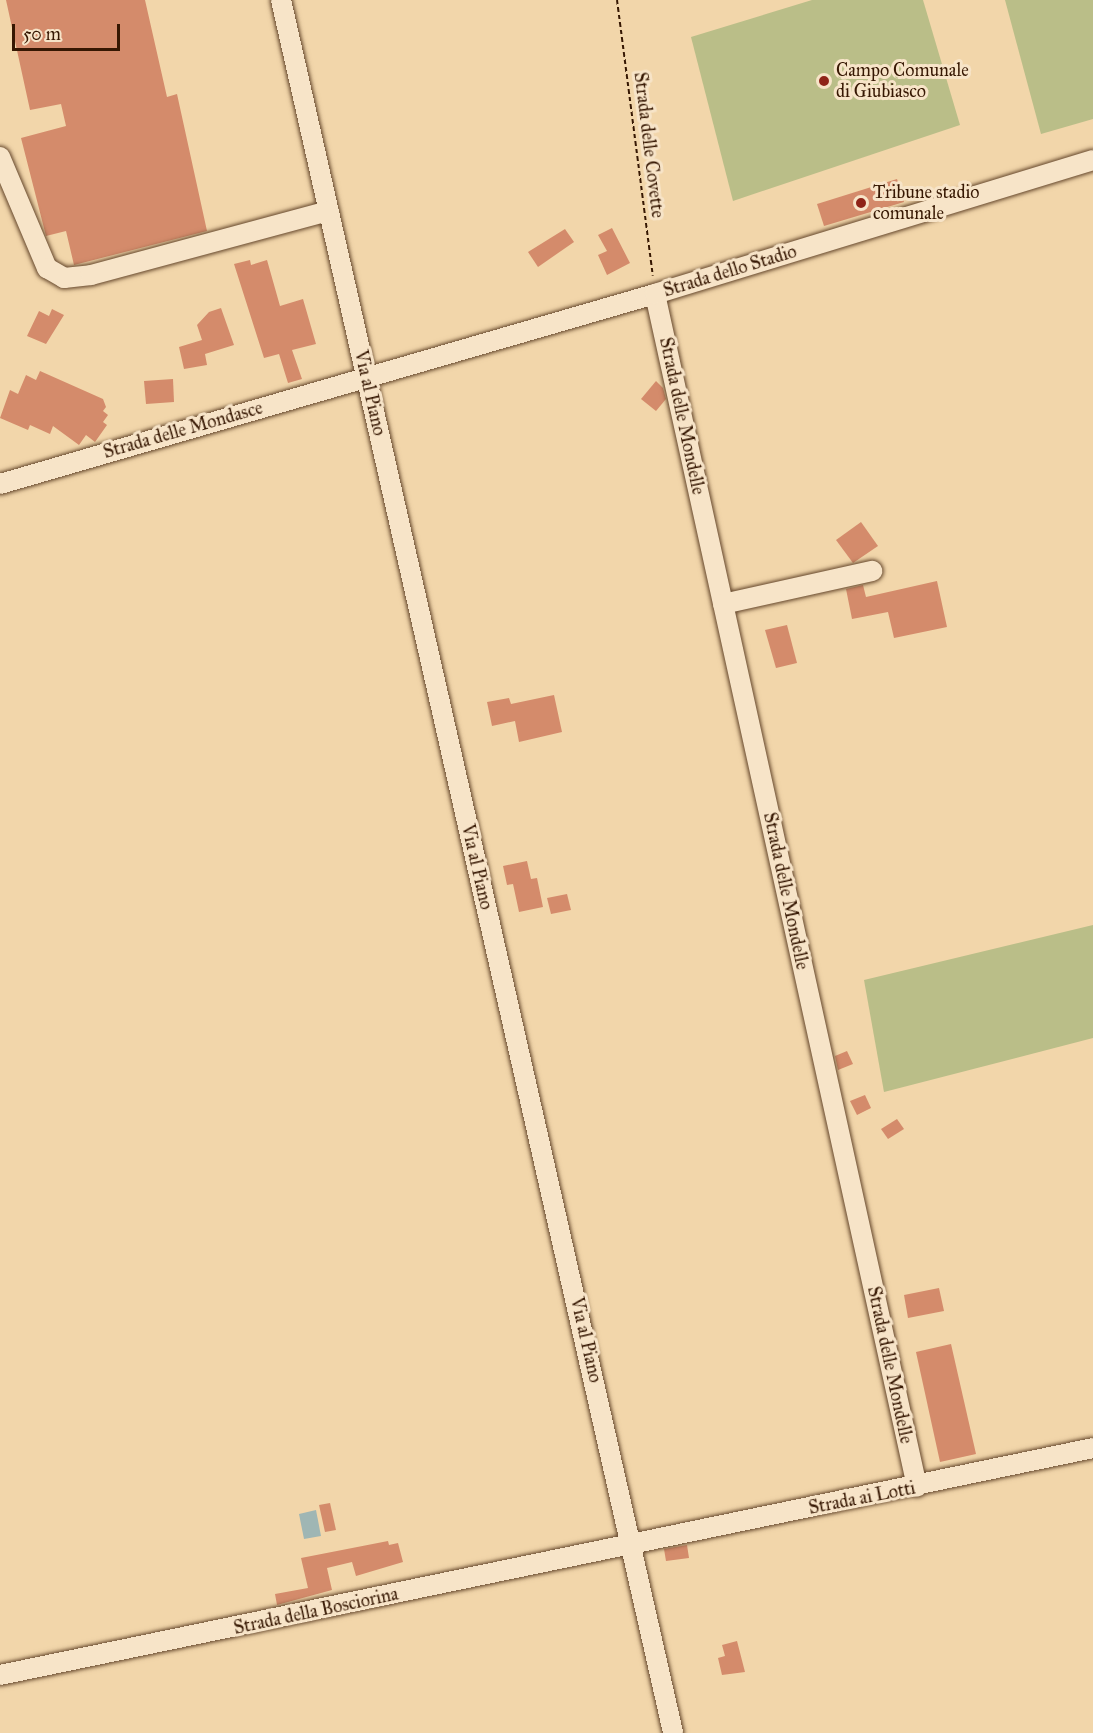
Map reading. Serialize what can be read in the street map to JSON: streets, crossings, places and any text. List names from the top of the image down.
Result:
{
  "streets": {
    "street": [
      "Strada dello Stadio",
      "Via al Piano",
      "Strada delle Mondelle",
      "Strada delle Mondasce",
      "Strada ai Lotti",
      "Strada della Bosciorina"
    ],
    "path": ["Strada delle Covette"]
  },
  "crossings": [
    ["Strada delle Covette", "Strada dello Stadio"],
    ["Strada delle Covette", "Strada delle Mondelle"],
    ["Strada dello Stadio", "Via al Piano"],
    ["Strada dello Stadio", "Strada delle Mondelle"],
    ["Strada dello Stadio", "Strada delle Mondasce"],
    ["Via al Piano", "Strada delle Mondasce"],
    ["Via al Piano", "Strada ai Lotti"],
    ["Via al Piano", "Strada della Bosciorina"],
    ["Strada delle Mondelle", "Strada ai Lotti"],
    ["Strada ai Lotti", "Strada della Bosciorina"]
  ],
  "places": ["Campo Comunale di Giubiasco", "Tribune stadio comunale"],
  "scale_bar": "50 m"
}
